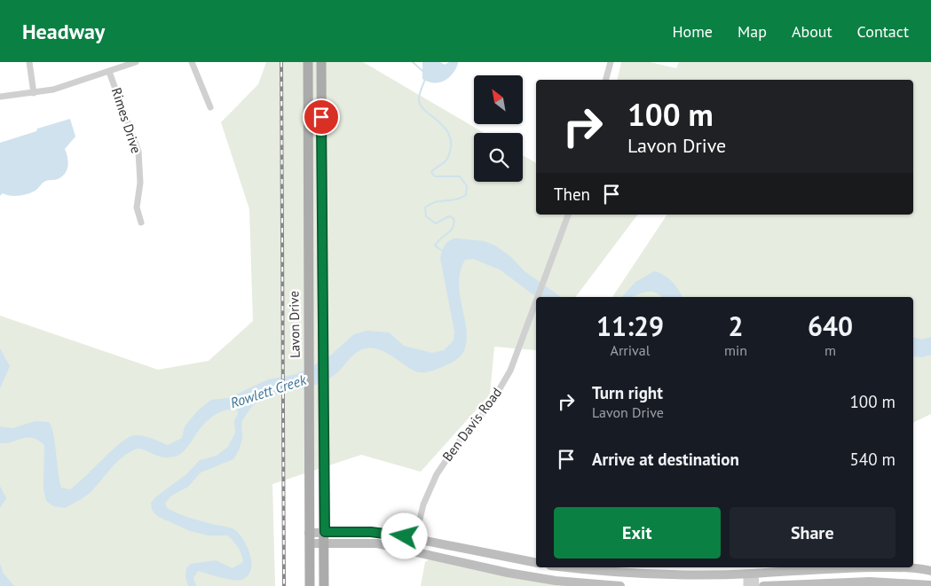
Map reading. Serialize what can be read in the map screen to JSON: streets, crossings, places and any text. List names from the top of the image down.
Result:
{
  "streets": {
    "main road": ["Lavon Drive"],
    "street": ["Rimes Drive", "Ben Davis Road"]
  },
  "water": ["Rowlett Creek"],
  "north": "top left",
  "page": {
    "header": "Headway",
    "nav": [
      "Home",
      "Map",
      "About",
      "Contact"
    ],
    "turn": ["100 m", "Lavon Drive"],
    "then": "Then",
    "eta": [
      "11:29",
      "Arrival",
      "2",
      "min",
      "640",
      "m"
    ],
    "list": [
      {
        "name": "Turn right",
        "note": "Lavon Drive",
        "value": "100 m"
      },
      {
        "name": "Arrive at destination",
        "value": "540 m"
      }
    ],
    "buttons": ["Exit", "Share"]
  }
}
